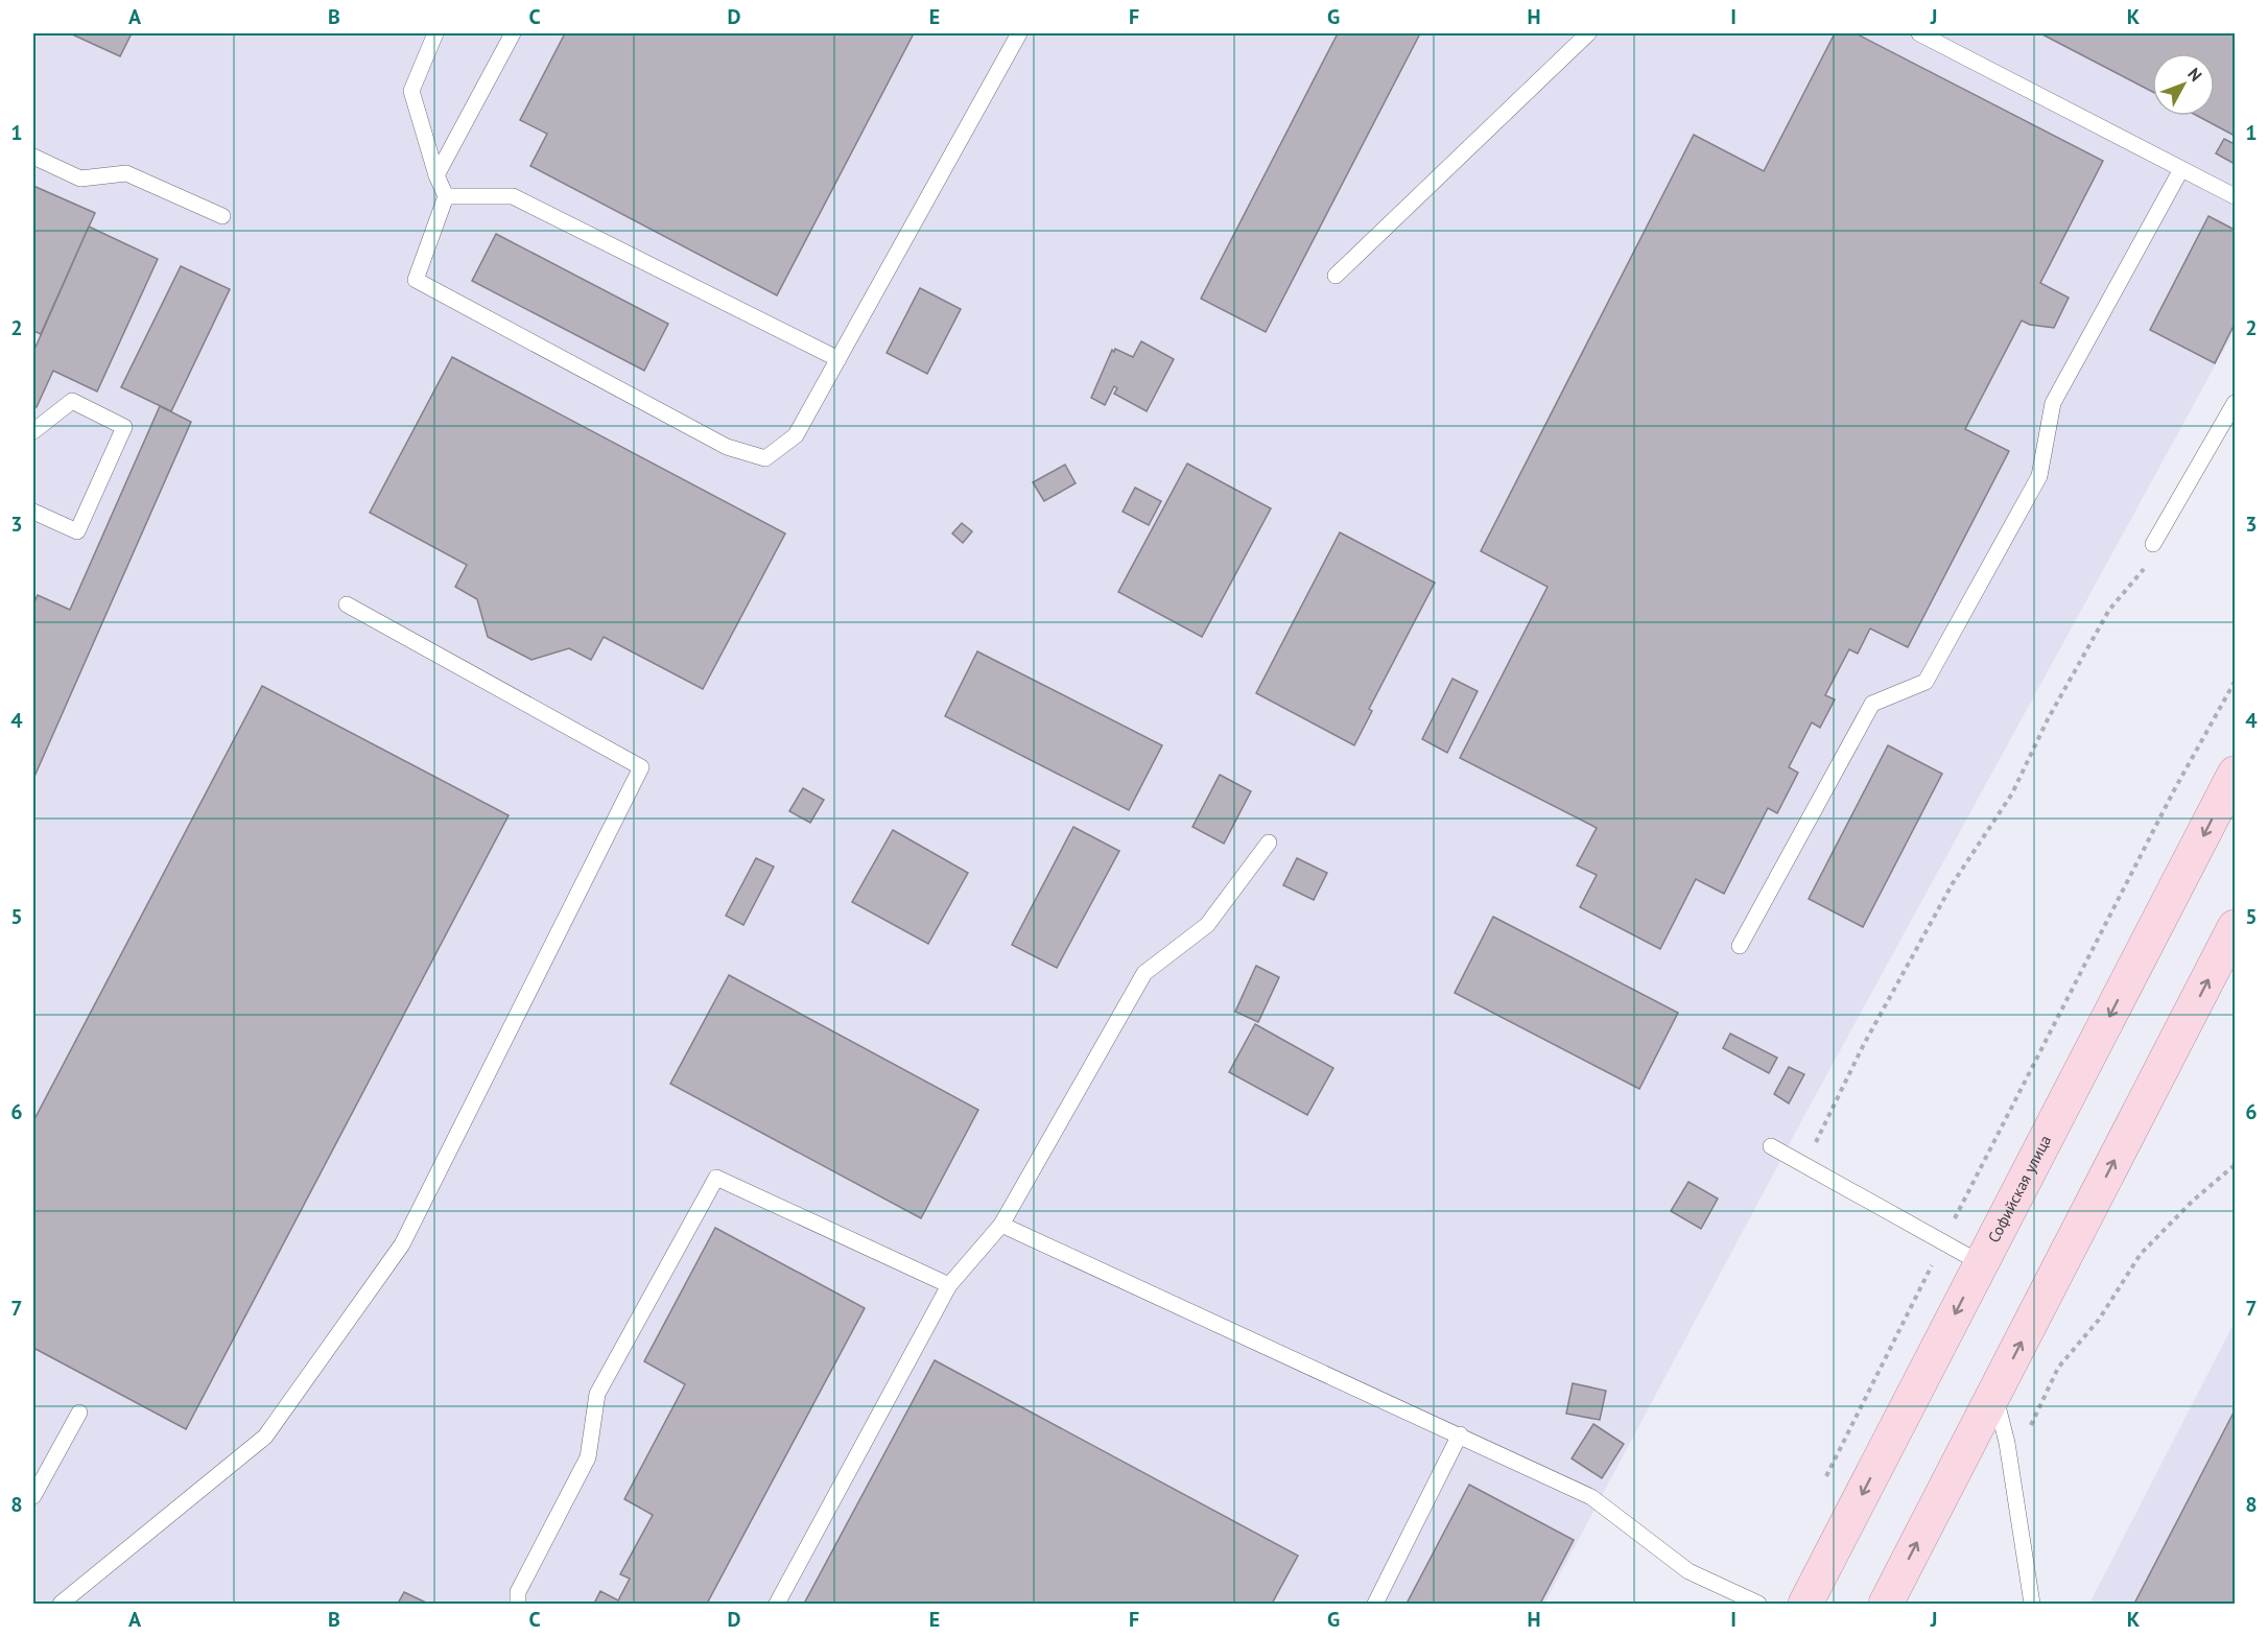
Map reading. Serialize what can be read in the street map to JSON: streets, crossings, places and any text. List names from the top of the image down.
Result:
{
  "streets": {
    "main road": ["Софийская улица"]
  },
  "north": "top right",
  "grid": {
    "columns": [
      "A",
      "B",
      "C",
      "D",
      "E",
      "F",
      "G",
      "H",
      "I",
      "J",
      "K"
    ],
    "rows": [
      "1",
      "2",
      "3",
      "4",
      "5",
      "6",
      "7",
      "8"
    ]
  }
}
